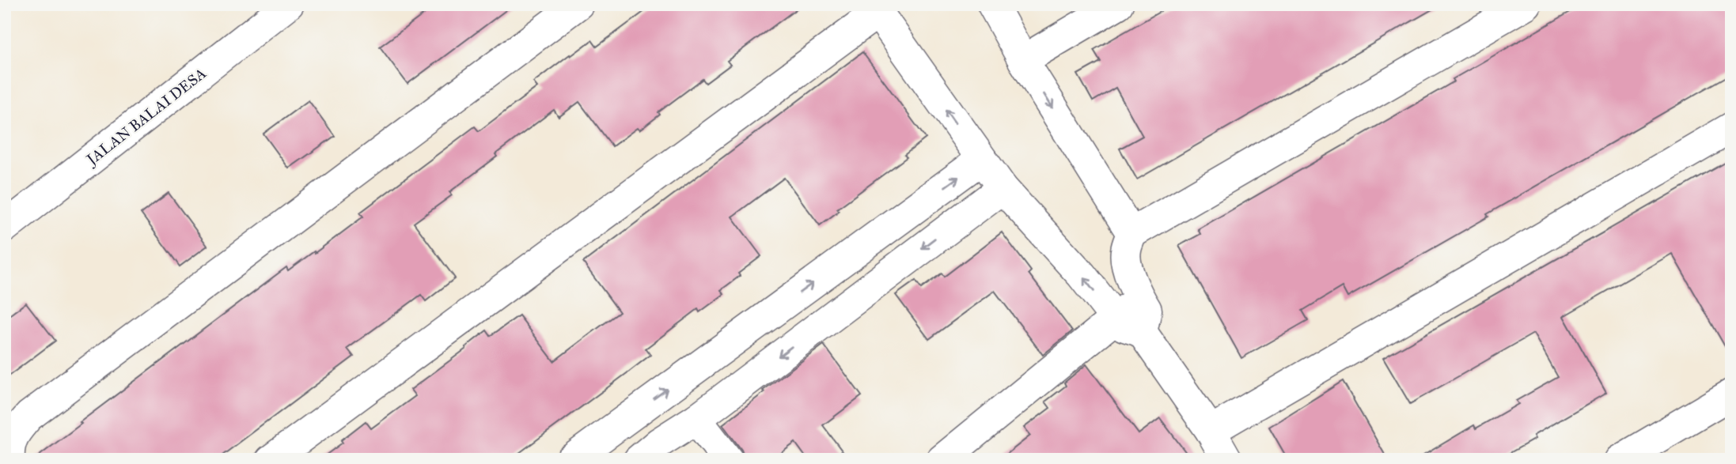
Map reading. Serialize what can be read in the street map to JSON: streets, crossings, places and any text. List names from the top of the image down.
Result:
{
  "streets": {
    "street": ["JALAN BALAI DESA"]
  }
}
